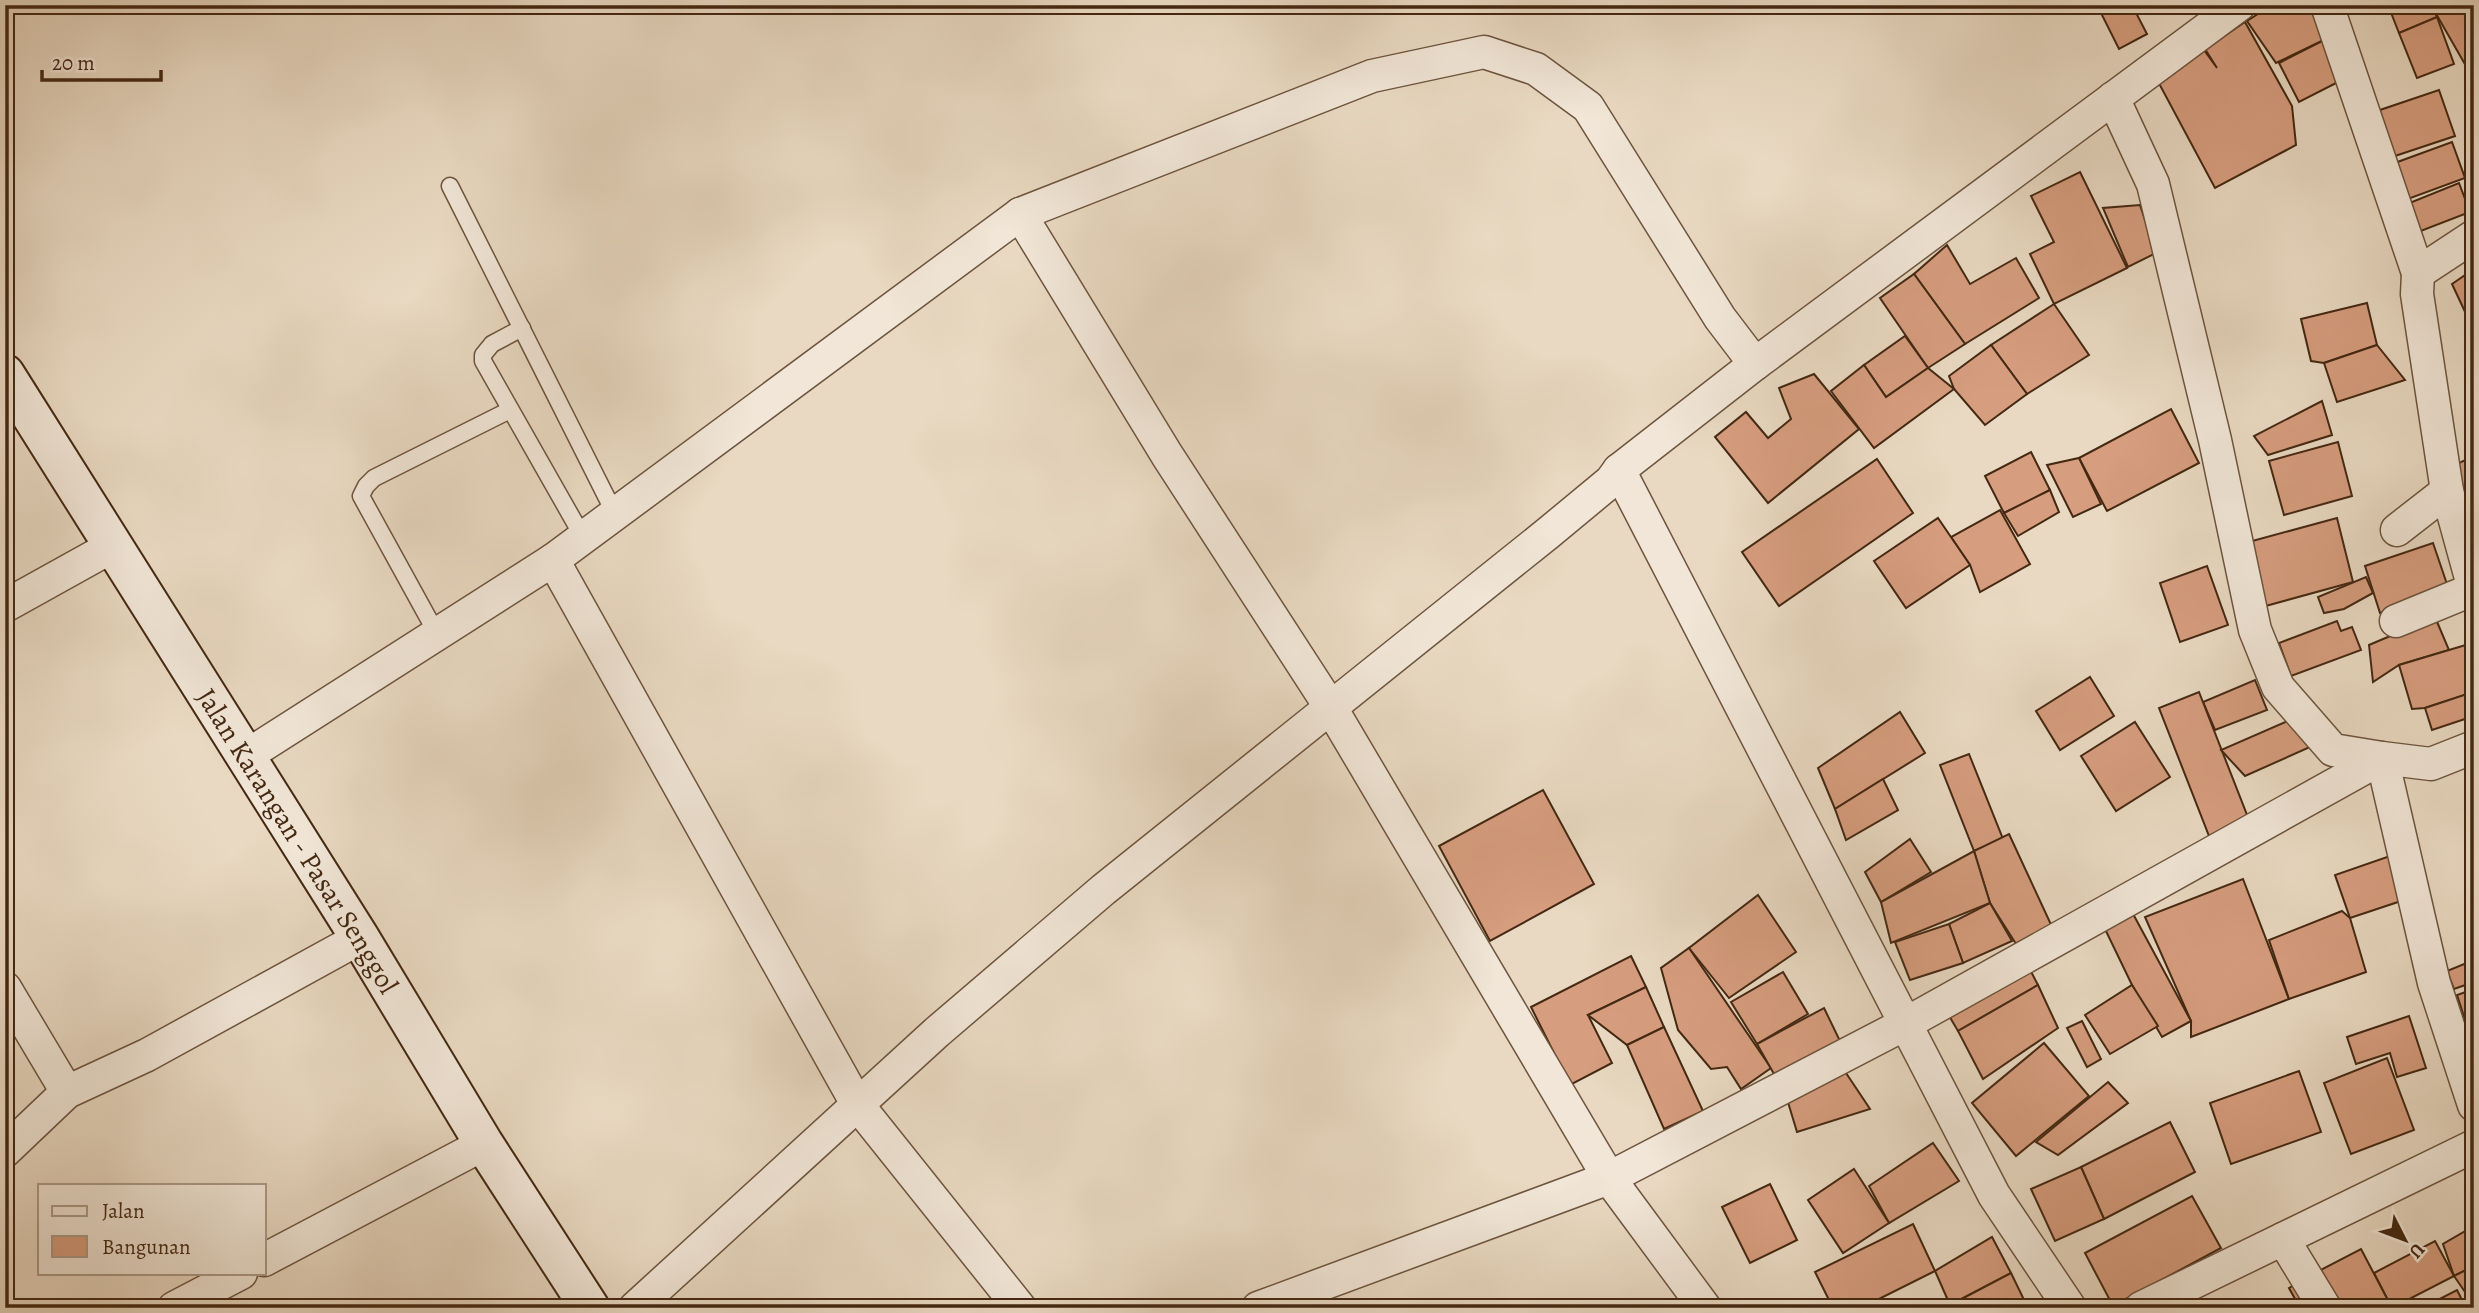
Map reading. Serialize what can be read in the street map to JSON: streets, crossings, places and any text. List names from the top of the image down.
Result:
{
  "streets": {
    "main road": ["Jalan Karangan - Pasar Senggol"]
  },
  "legend": ["Jalan", "Bangunan"],
  "scale_bar": "20 m",
  "north": "bottom right"
}
